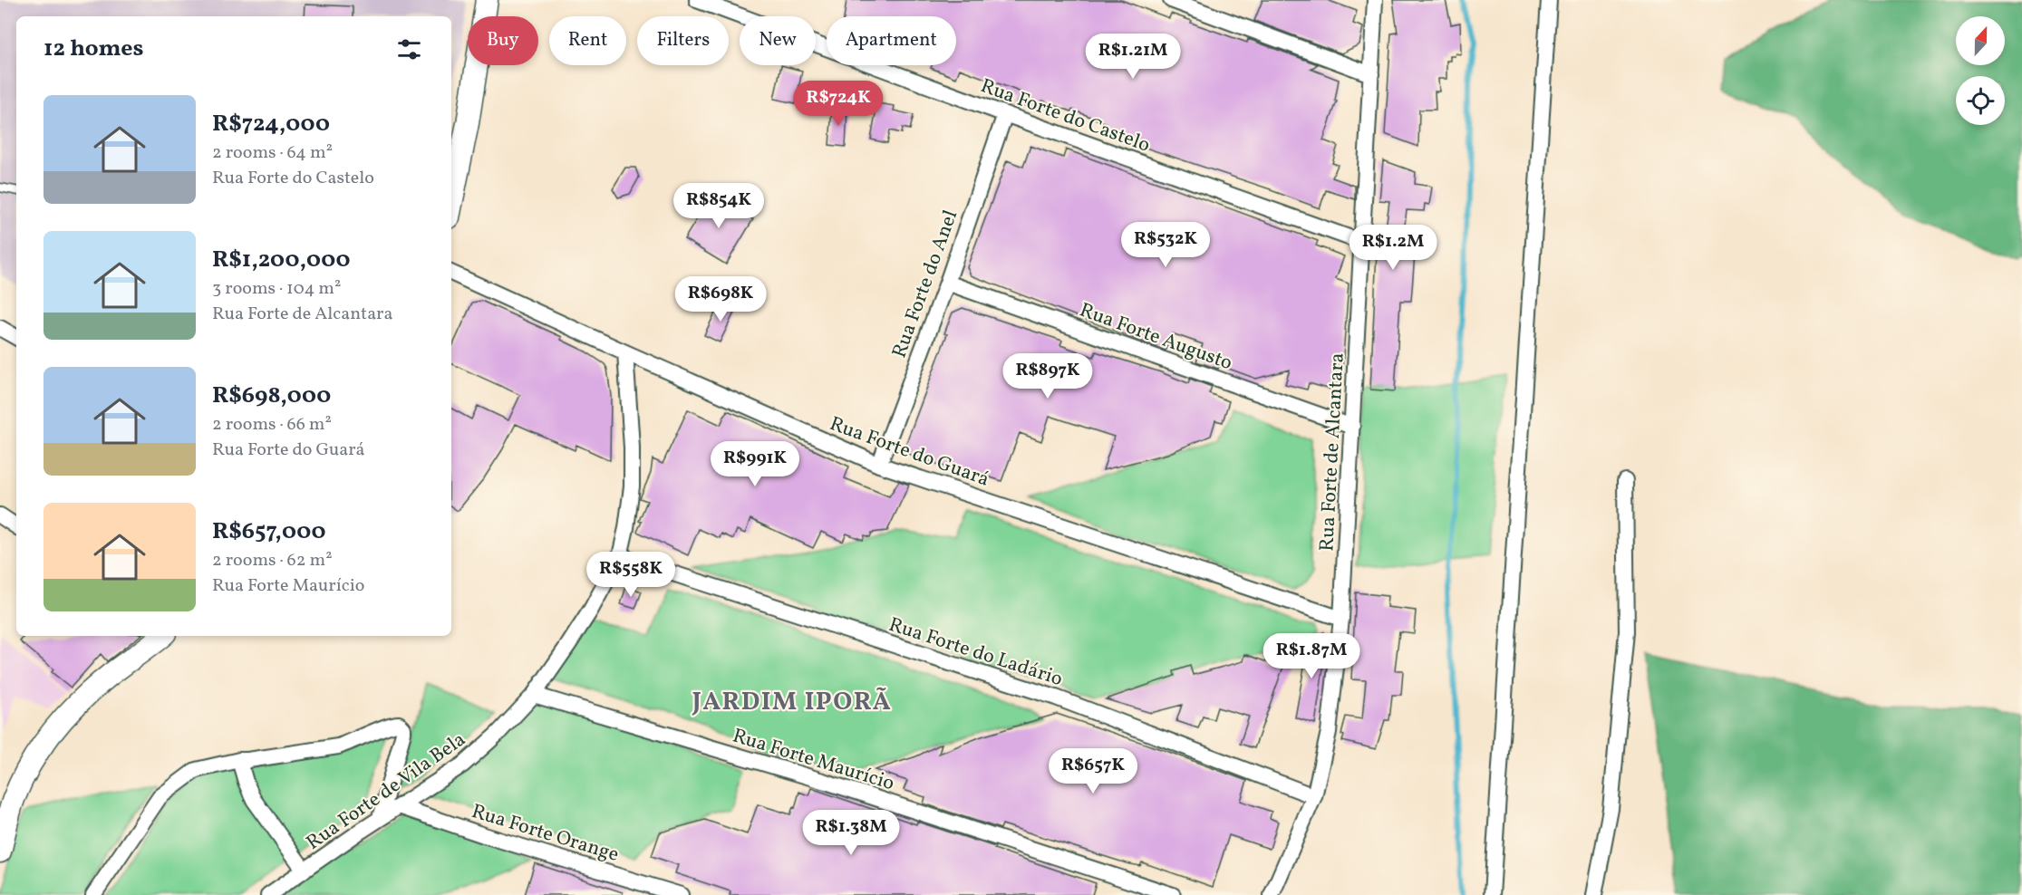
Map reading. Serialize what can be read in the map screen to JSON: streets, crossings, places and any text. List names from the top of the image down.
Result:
{
  "streets": {
    "street": [
      "Rua Forte do Castelo",
      "Rua Forte do Anel",
      "Rua Forte Augusto",
      "Rua Forte do Guará",
      "Rua Forte de Alcantara",
      "Rua Forte do Ladário",
      "Rua Forte Maurício",
      "Rua Forte de Vila Bela",
      "Rua Forte Orange"
    ]
  },
  "crossings": [
    ["Rua Forte do Castelo", "Rua Forte do Anel"],
    ["Rua Forte do Castelo", "Rua Forte de Alcantara"],
    ["Rua Forte do Anel", "Rua Forte Augusto"],
    ["Rua Forte do Anel", "Rua Forte do Guará"],
    ["Rua Forte Augusto", "Rua Forte de Alcantara"],
    ["Rua Forte do Guará", "Rua Forte de Alcantara"],
    ["Rua Forte do Guará", "Rua Forte de Vila Bela"],
    ["Rua Forte de Alcantara", "Rua Forte do Ladário"],
    ["Rua Forte do Ladário", "Rua Forte de Vila Bela"],
    ["Rua Forte Maurício", "Rua Forte de Vila Bela"],
    ["Rua Forte de Vila Bela", "Rua Forte Orange"]
  ],
  "districts": ["JARDIM IPORÃ"],
  "north": "top",
  "page": {
    "chip": [
      "Buy",
      "Rent",
      "Filters",
      "New",
      "Apartment"
    ],
    "heading": "12 homes",
    "price": [
      "R$1.21M",
      "R$724K",
      "R$854K",
      "R$532K",
      "R$1.2M",
      "R$698K",
      "R$897K",
      "R$991K",
      "R$558K",
      "R$1.87M",
      "R$657K",
      "R$1.38M"
    ],
    "list": [
      {
        "name": "R$724,000",
        "note": "2 rooms · 64 m² · Rua Forte do Castelo"
      },
      {
        "name": "R$1,200,000",
        "note": "3 rooms · 104 m² · Rua Forte de Alcantara"
      },
      {
        "name": "R$698,000",
        "note": "2 rooms · 66 m² · Rua Forte do Guará"
      },
      {
        "name": "R$657,000",
        "note": "2 rooms · 62 m² · Rua Forte Maurício"
      }
    ]
  }
}
